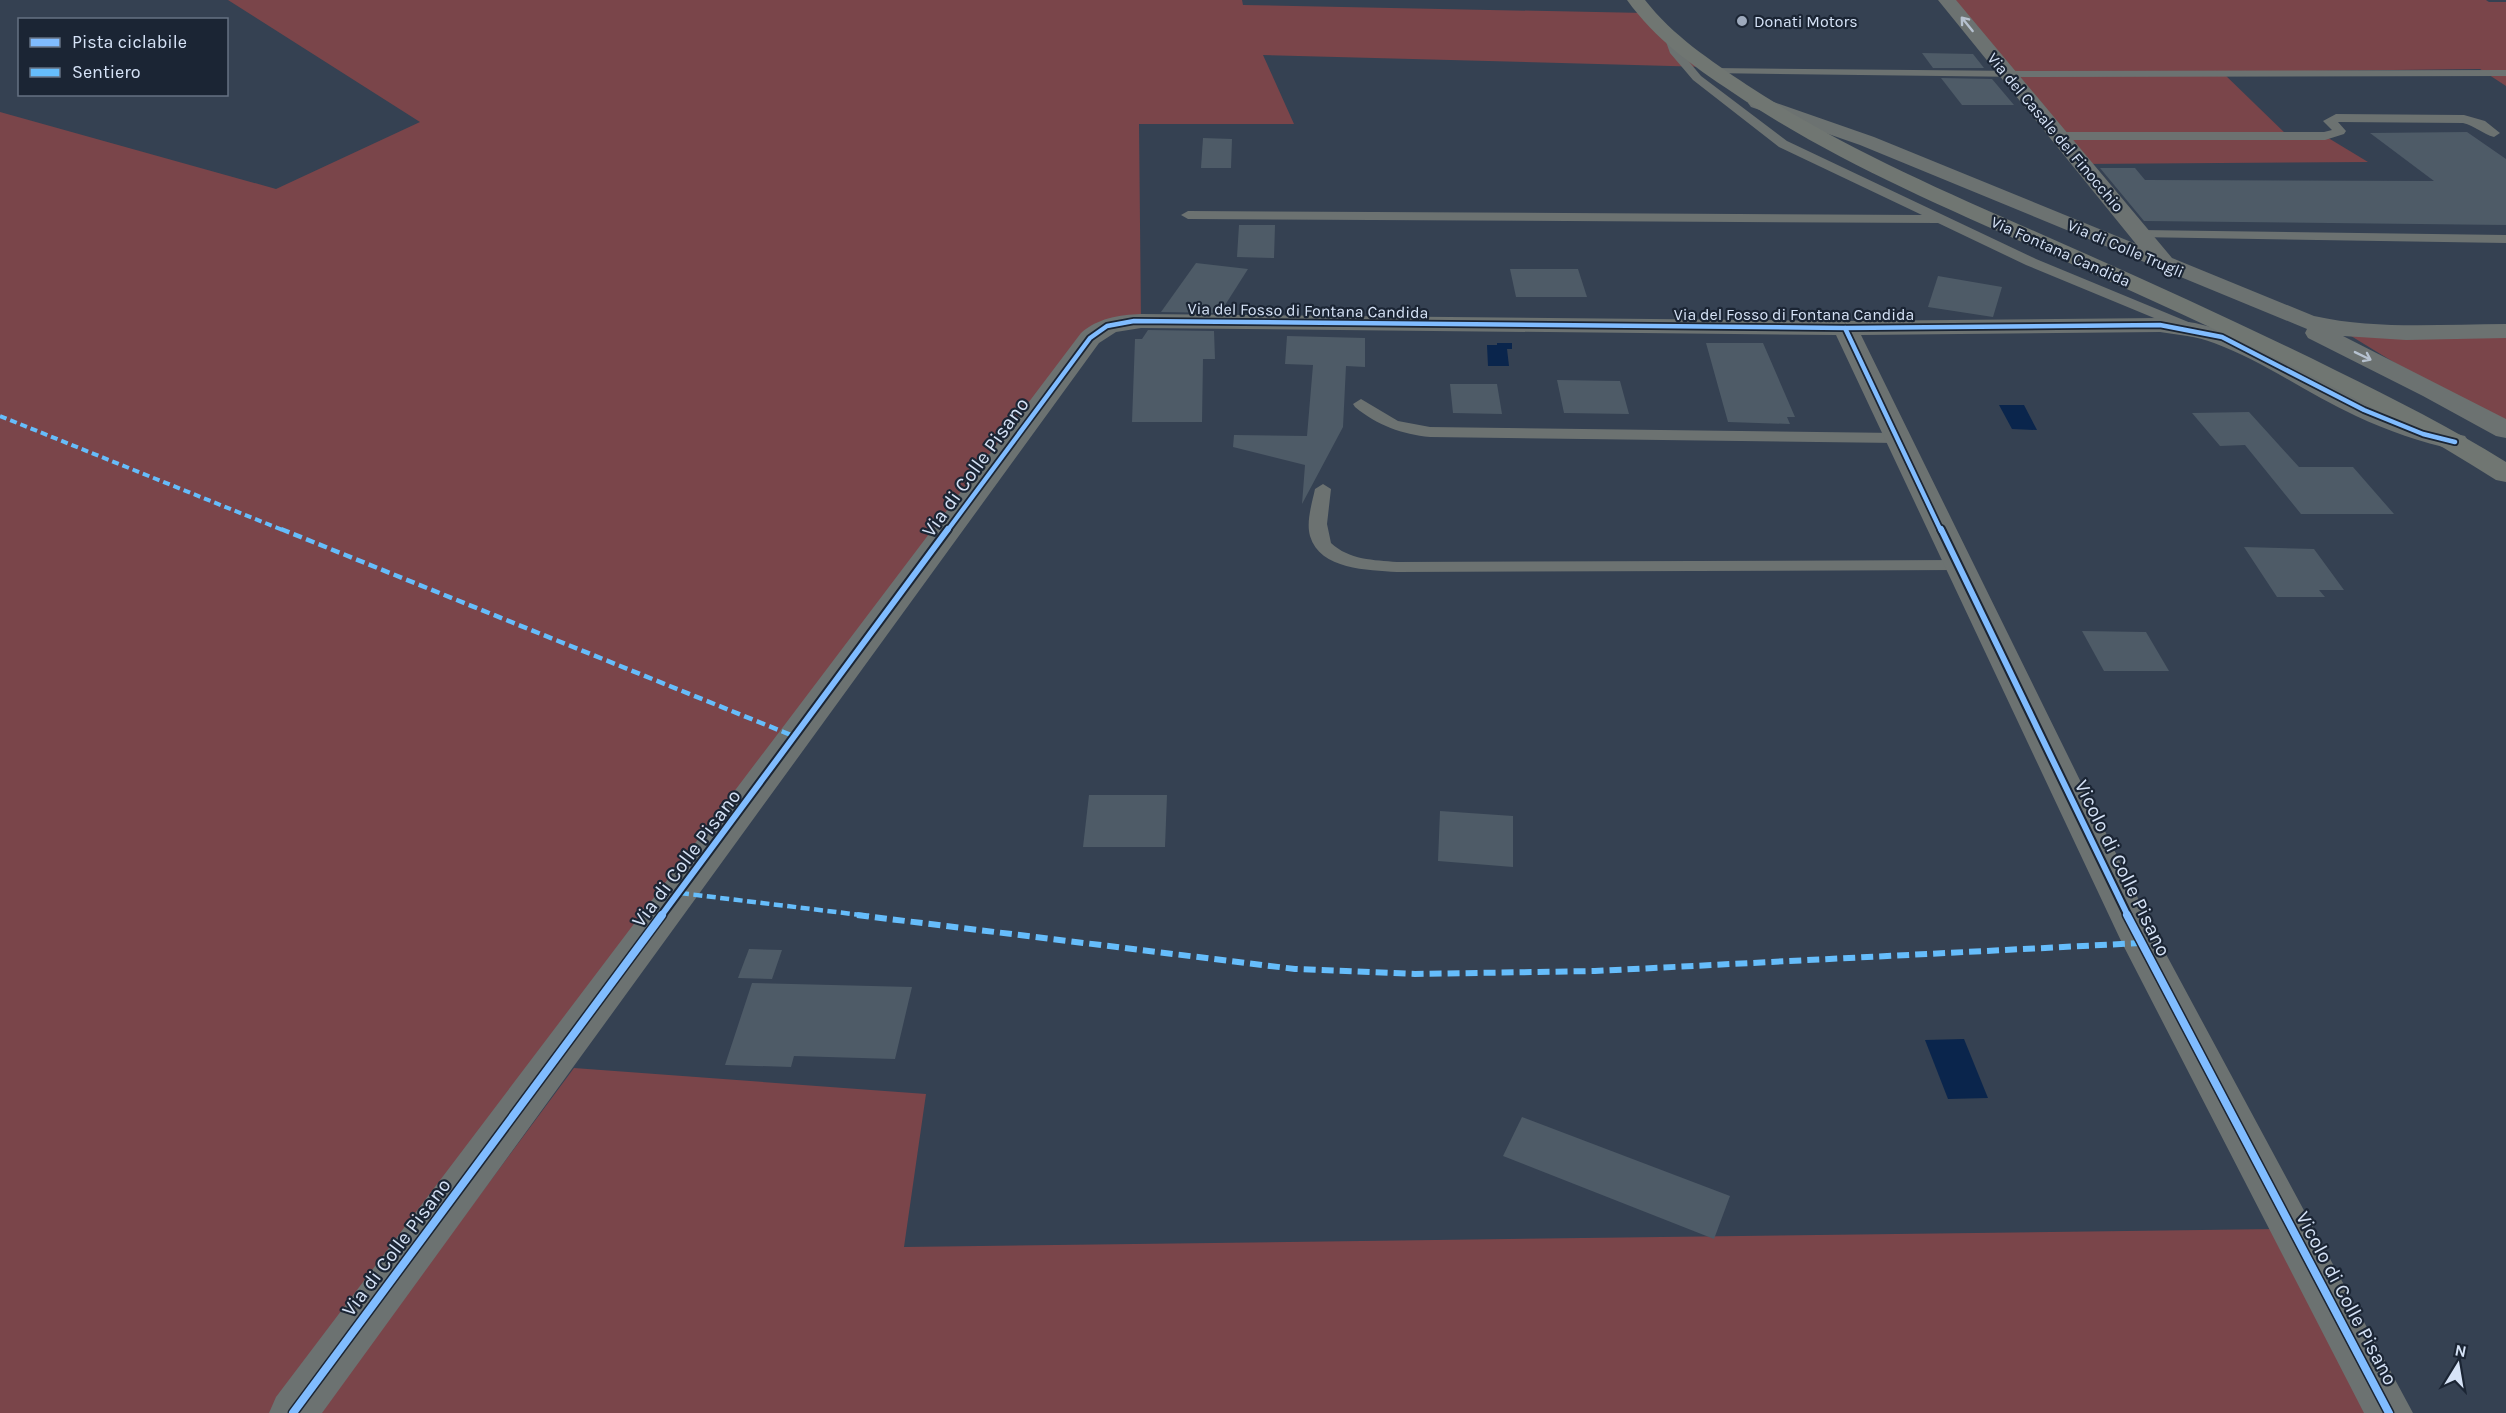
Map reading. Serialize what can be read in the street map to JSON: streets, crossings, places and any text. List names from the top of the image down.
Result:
{
  "streets": {
    "main road": ["Via Fontana Candida"],
    "street": [
      "Via del Casale del Finocchio",
      "Via di Colle Trugli",
      "Via del Fosso di Fontana Candida",
      "Via di Colle Pisano",
      "Vicolo di Colle Pisano"
    ]
  },
  "crossings": [
    ["Via del Casale del Finocchio", "Via di Colle Trugli"],
    ["Via di Colle Trugli", "Via Fontana Candida"],
    ["Via Fontana Candida", "Via del Fosso di Fontana Candida"],
    ["Via del Fosso di Fontana Candida", "Via di Colle Pisano"],
    ["Via del Fosso di Fontana Candida", "Vicolo di Colle Pisano"]
  ],
  "places": ["Donati Motors"],
  "legend": ["Pista ciclabile", "Sentiero"],
  "north": "top"
}
